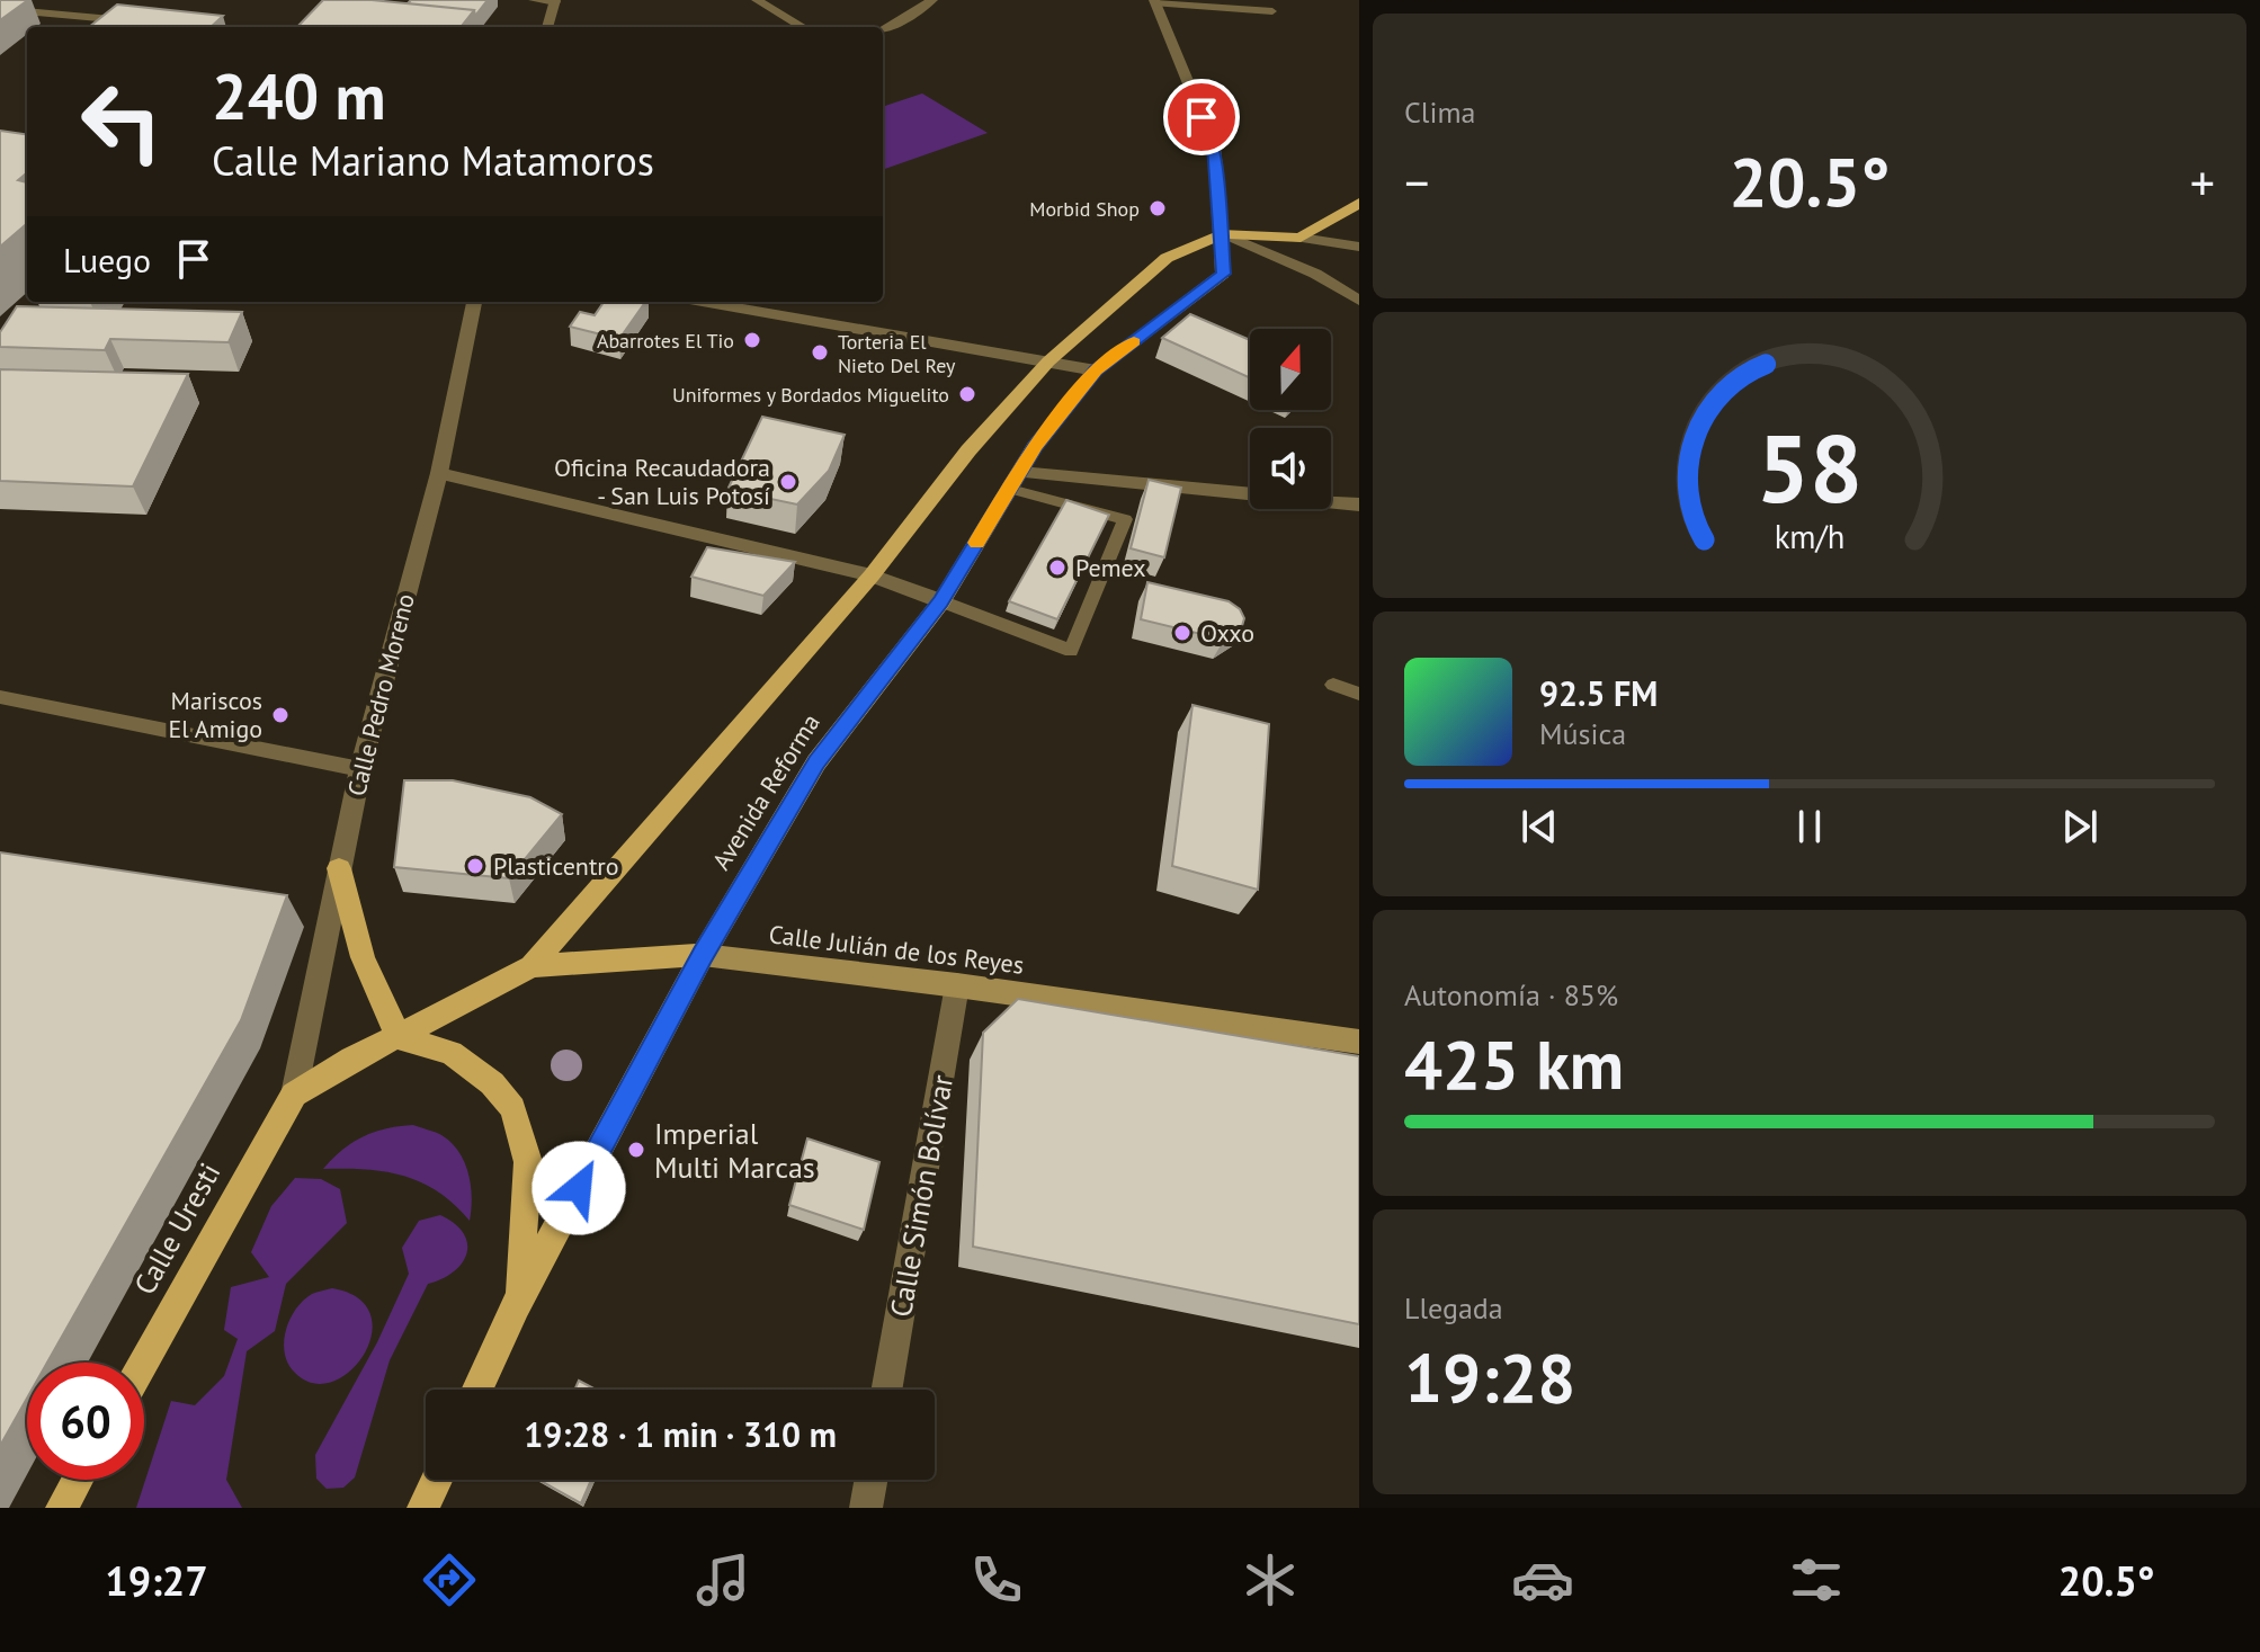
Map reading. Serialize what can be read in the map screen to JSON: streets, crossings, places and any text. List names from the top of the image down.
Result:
{
  "streets": {
    "main road": ["Avenida Reforma", "Calle Julián de los Reyes", "Calle Uresti"],
    "street": ["Calle Pedro Moreno", "Calle Simón Bolívar"]
  },
  "crossings": [
    ["Calle Pedro Moreno", "Calle Julián de los Reyes"],
    ["Calle Pedro Moreno", "Calle Uresti"],
    ["Avenida Reforma", "Calle Julián de los Reyes"],
    ["Calle Julián de los Reyes", "Calle Simón Bolívar"],
    ["Calle Julián de los Reyes", "Calle Uresti"]
  ],
  "places": [
    "Morbid Shop",
    "Abarrotes El Tio",
    "Torteria El Nieto Del Rey",
    "Uniformes y Bordados Miguelito",
    "Oficina Recaudadora - San Luis Potosí",
    "Pemex",
    "Oxxo",
    "Mariscos El Amigo",
    "Plasticentro",
    "Imperial Multi Marcas"
  ],
  "north": "top",
  "page": {
    "tile": [
      "Clima",
      ["Autonomía · 85%", "425 km"],
      ["Llegada", "19:28"]
    ],
    "turn": ["240 m", "Calle Mariano Matamoros"],
    "heat": ["−", "20.5°", "+"],
    "then": "Luego",
    "song": ["92.5 FM", "Música"],
    "limit": "60",
    "trip": "19:28 · 1 min · 310 m",
    "tabs": ["19:27", "20.5°"],
    "gauge": ["58", "km/h"]
  }
}
